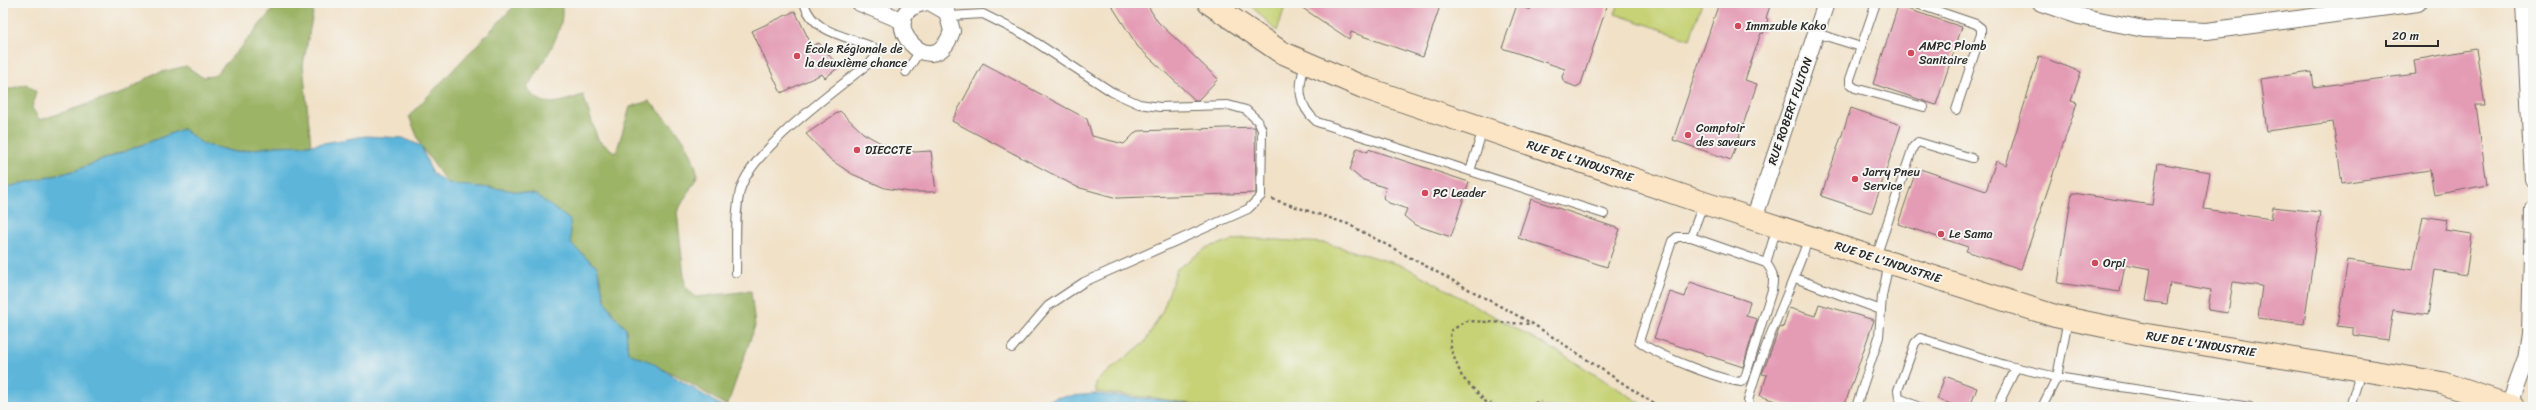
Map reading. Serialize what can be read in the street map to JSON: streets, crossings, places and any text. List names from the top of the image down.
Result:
{
  "streets": {
    "main road": ["RUE DE L'INDUSTRIE"],
    "street": ["RUE ROBERT FULTON"]
  },
  "crossings": [
    ["RUE ROBERT FULTON", "RUE DE L'INDUSTRIE"]
  ],
  "places": [
    "Immzuble Kako",
    "AMPC Plomb Sanitaire",
    "École Régionale de la deuxième chance",
    "Comptoir des saveurs",
    "DIECCTE",
    "Jarry Pneu Service",
    "PC Leader",
    "Le Sama",
    "Orpi"
  ],
  "scale_bar": "20 m"
}
